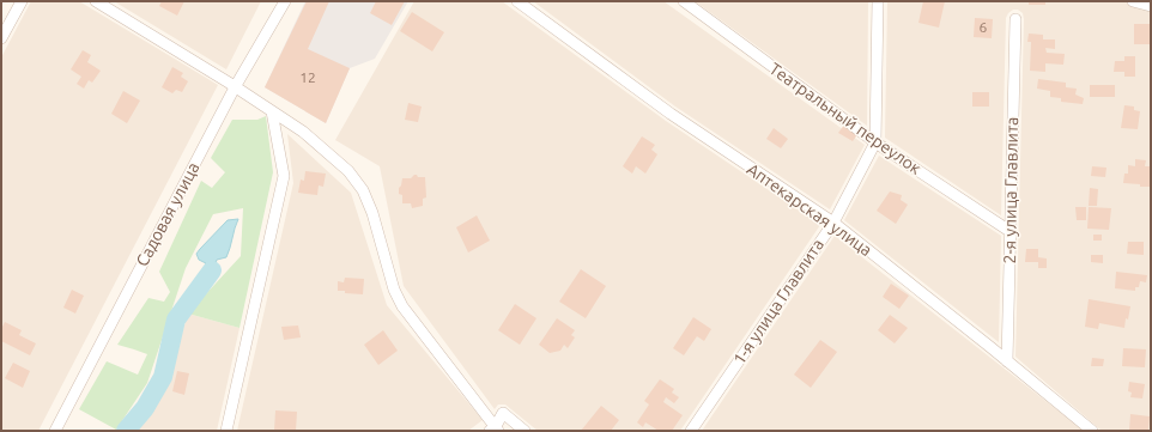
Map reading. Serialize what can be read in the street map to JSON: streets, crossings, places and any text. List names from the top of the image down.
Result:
{
  "streets": {
    "street": [
      "Театральный переулок",
      "2-я улица Главлита",
      "Аптекарская улица",
      "Садовая улица",
      "1-я улица Главлита"
    ]
  },
  "crossings": [
    ["Театральный переулок", "2-я улица Главлита"],
    ["Театральный переулок", "1-я улица Главлита"],
    ["2-я улица Главлита", "Аптекарская улица"],
    ["Аптекарская улица", "1-я улица Главлита"]
  ],
  "house_numbers": ["6", "12"]
}
